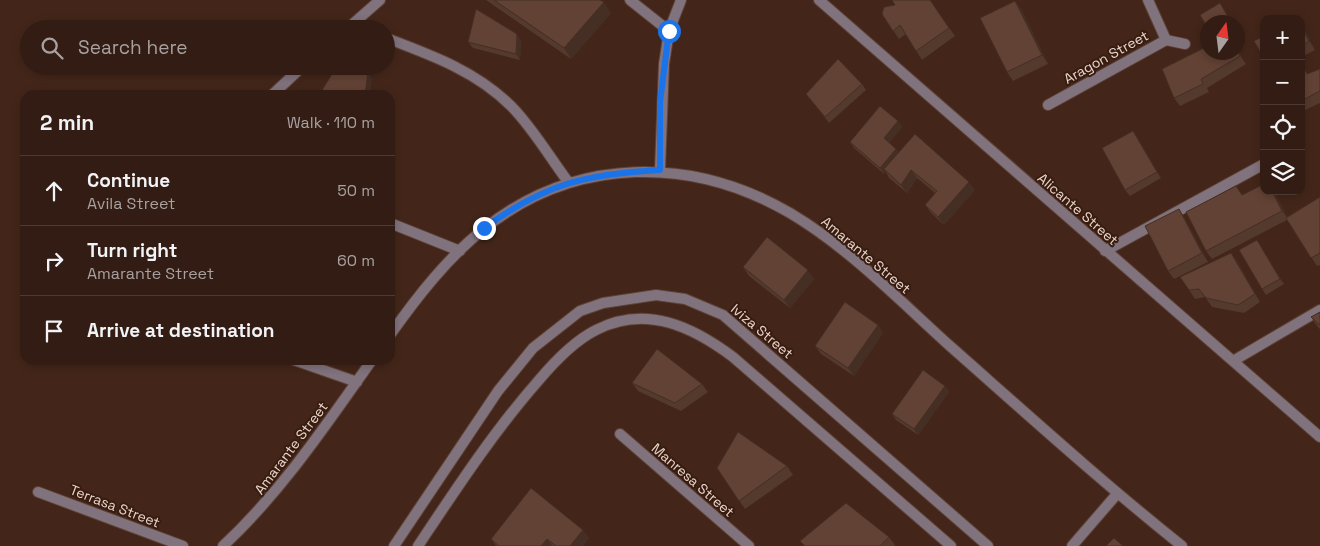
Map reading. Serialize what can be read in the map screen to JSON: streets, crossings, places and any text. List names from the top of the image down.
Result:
{
  "streets": {
    "street": [
      "Aragon Street",
      "Alicante Street",
      "Amarante Street",
      "Iviza Street",
      "Manresa Street",
      "Terrasa Street"
    ]
  },
  "north": "top",
  "page": {
    "map_buttons": ["+", "−"],
    "search": "Search here",
    "heading": ["2 min", "Walk · 110 m"],
    "list": [
      ["Continue", "Avila Street", "50 m"],
      ["Turn right", "Amarante Street", "60 m"],
      "Arrive at destination"
    ]
  }
}
